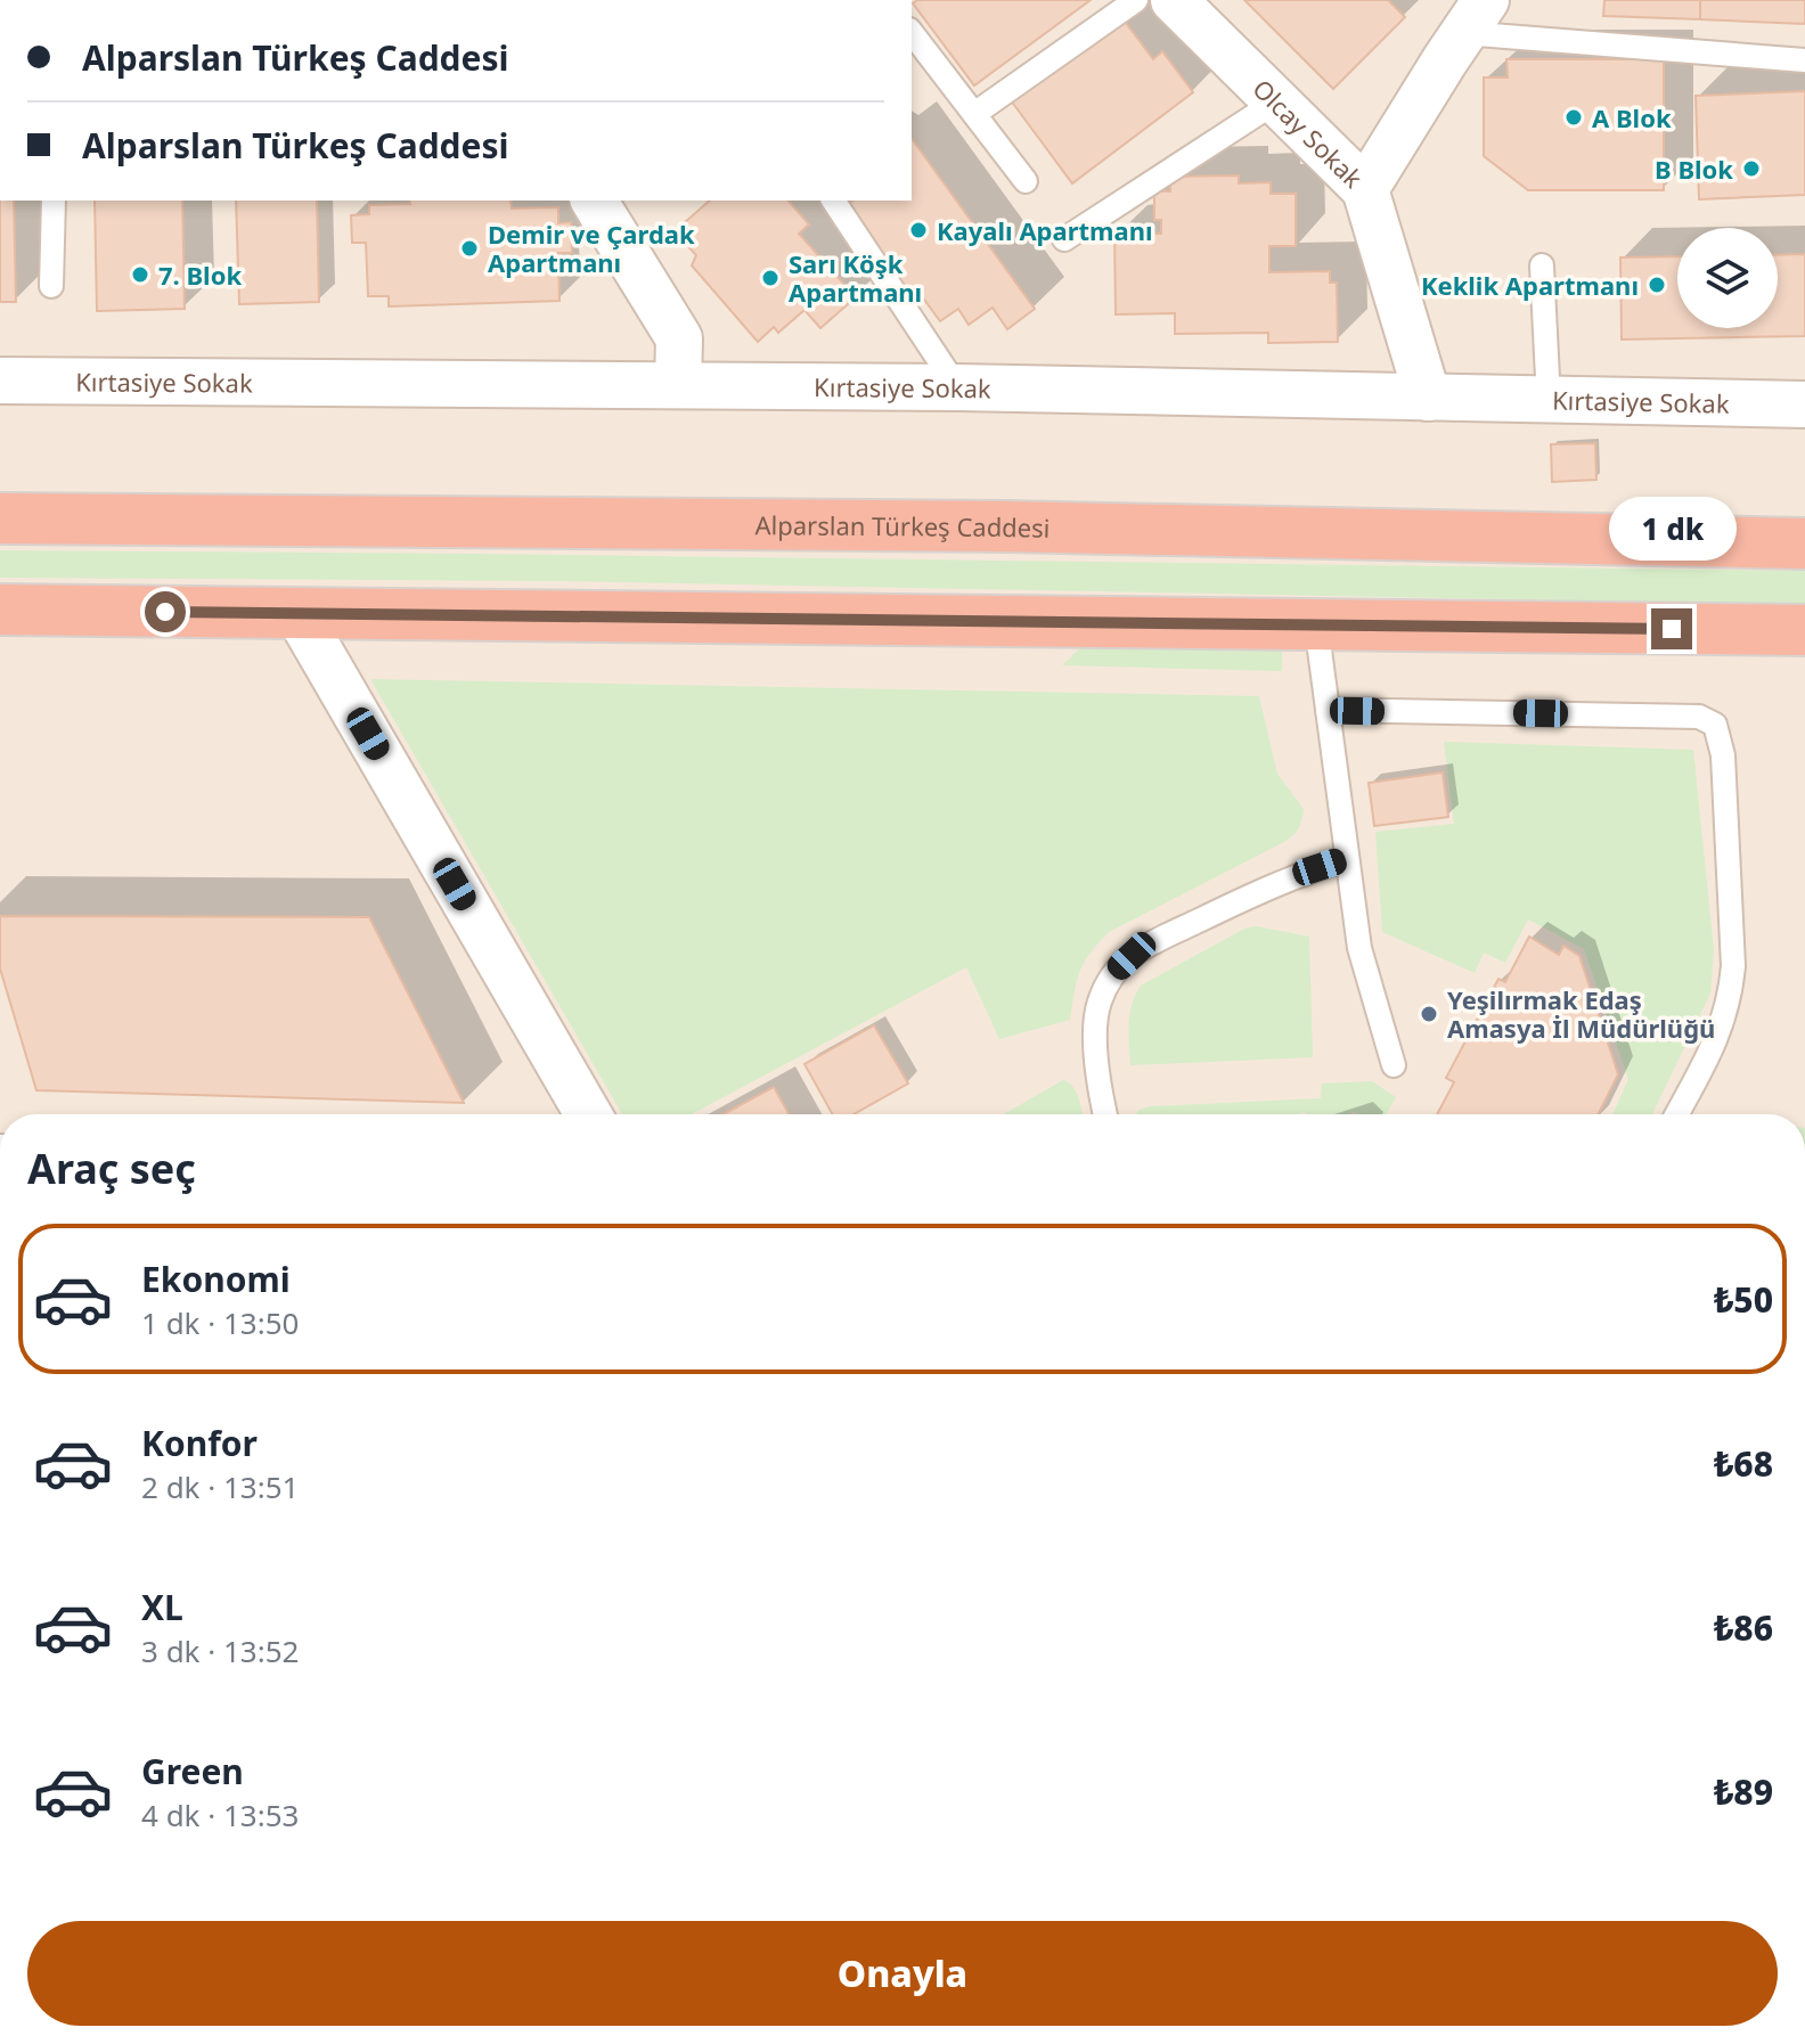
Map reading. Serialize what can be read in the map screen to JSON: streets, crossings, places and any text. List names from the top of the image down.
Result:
{
  "streets": {
    "highway": ["Alparslan Türkeş Caddesi"],
    "street": ["Olcay Sokak", "Kırtasiye Sokak"]
  },
  "crossings": [
    ["Olcay Sokak", "Kırtasiye Sokak"]
  ],
  "places": [
    "A Blok",
    "B Blok",
    "Kayalı Apartmanı",
    "Demir ve Çardak Apartmanı",
    "7. Blok",
    "Sarı Köşk Apartmanı",
    "Keklik Apartmanı",
    "Yeşilırmak Edaş Amasya İl Müdürlüğü"
  ],
  "page": {
    "banner": ["Alparslan Türkeş Caddesi", "Alparslan Türkeş Caddesi"],
    "bubble": "1 dk",
    "heading": "Araç seç",
    "list": [
      {
        "name": "Ekonomi",
        "note": "1 dk · 13:50",
        "value": "₺50"
      },
      {
        "name": "Konfor",
        "note": "2 dk · 13:51",
        "value": "₺68"
      },
      {
        "name": "XL",
        "note": "3 dk · 13:52",
        "value": "₺86"
      },
      {
        "name": "Green",
        "note": "4 dk · 13:53",
        "value": "₺89"
      }
    ],
    "buttons": "Onayla"
  }
}
